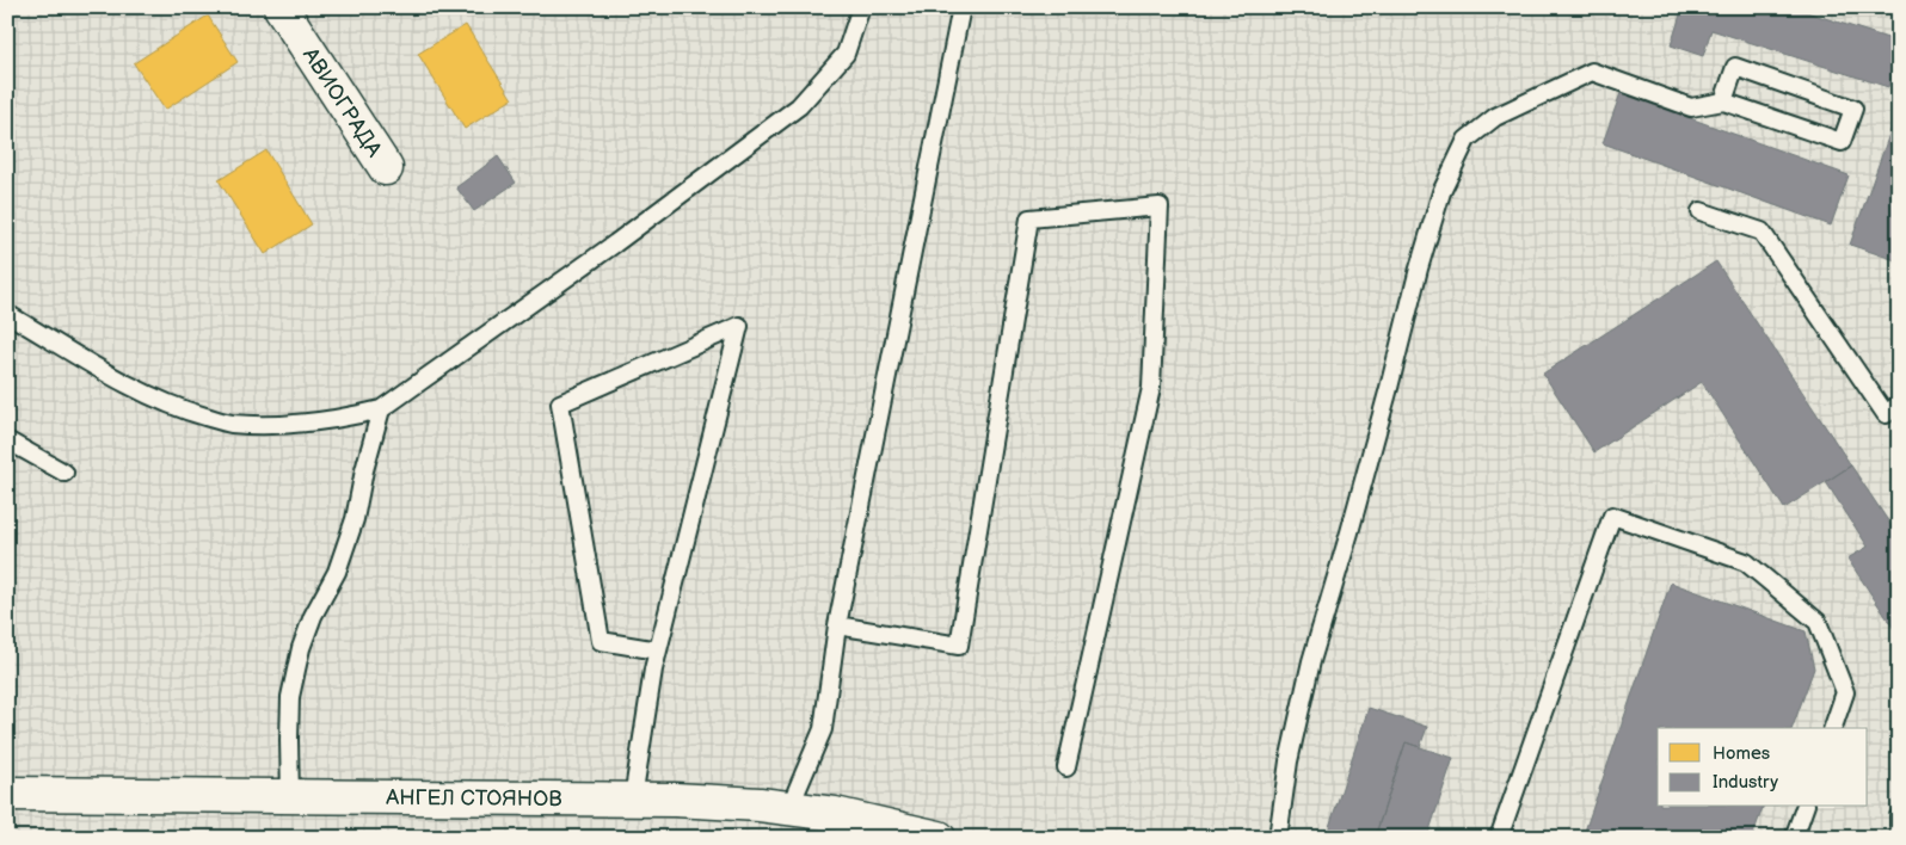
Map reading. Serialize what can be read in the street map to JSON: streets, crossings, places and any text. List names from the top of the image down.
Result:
{
  "streets": {
    "street": ["АВИОГРАДА", "АНГЕЛ СТОЯНОВ"]
  },
  "legend": ["Homes", "Industry"]
}
